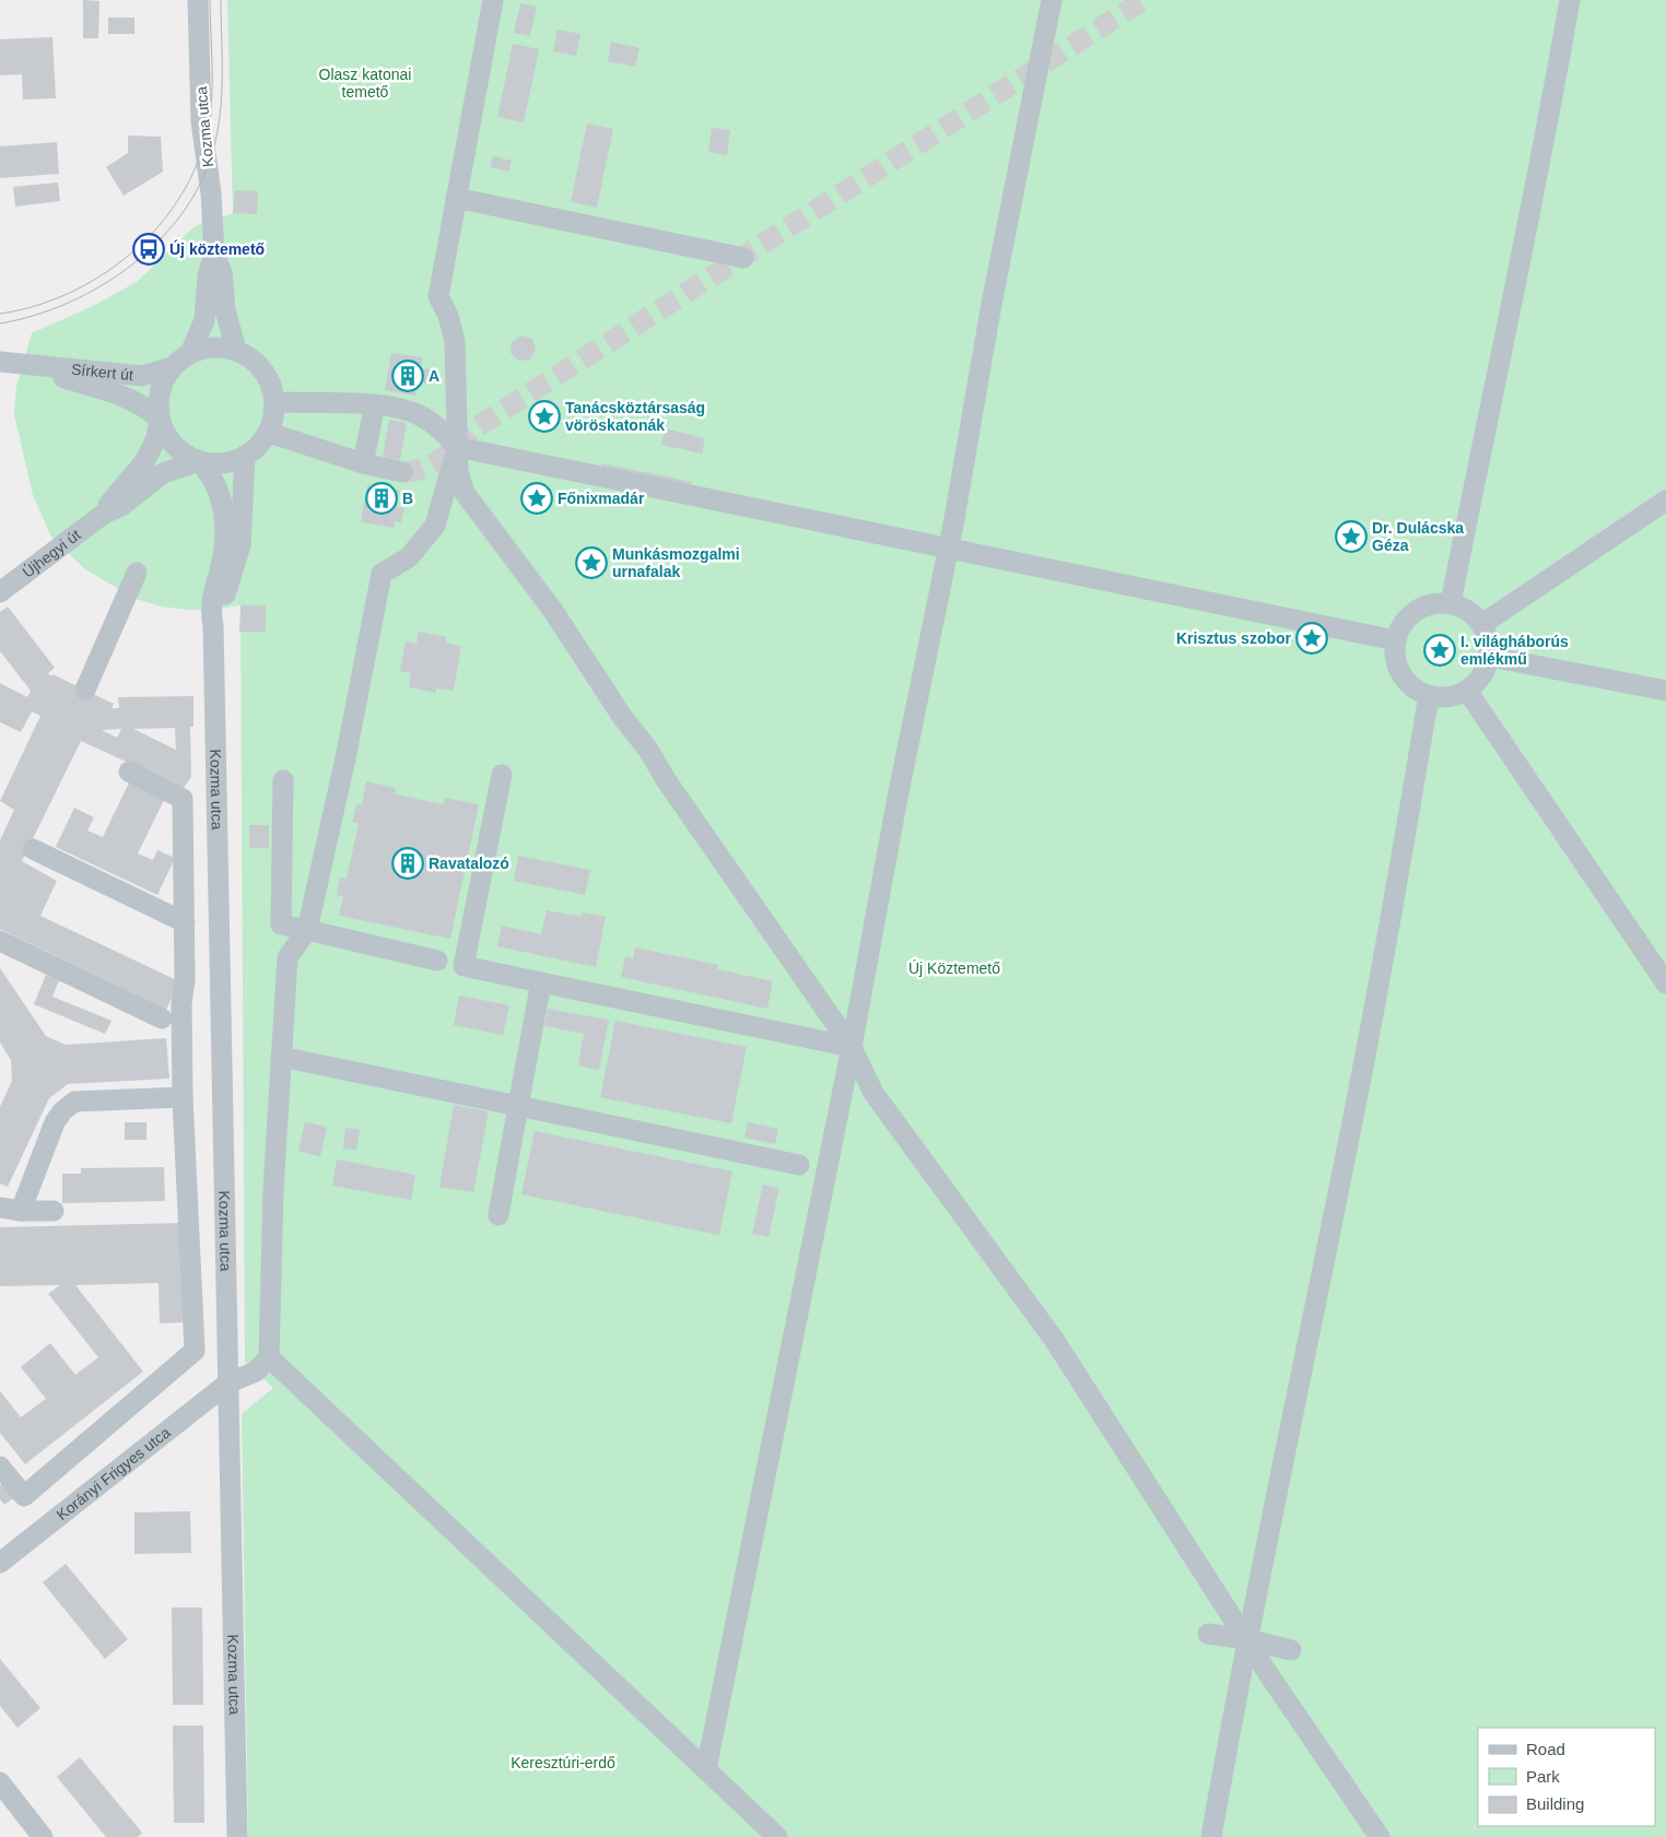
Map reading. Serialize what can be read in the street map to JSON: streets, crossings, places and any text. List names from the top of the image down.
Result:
{
  "streets": {
    "street": [
      "Kozma utca",
      "Sírkert út",
      "Újhegyi út",
      "Korányi Frigyes utca"
    ]
  },
  "crossings": [
    ["Kozma utca", "Sírkert út"],
    ["Kozma utca", "Újhegyi út"],
    ["Kozma utca", "Korányi Frigyes utca"],
    ["Sírkert út", "Újhegyi út"]
  ],
  "parks": ["Olasz katonai temető", "Új Köztemető", "Keresztúri-erdő"],
  "places": {
    "bus stop": ["Új köztemető"],
    "building": ["A", "B", "Ravatalozó"],
    "place": [
      "Tanácsköztársaság vöröskatonák",
      "Főnixmadár",
      "Dr. Dulácska Géza",
      "Munkásmozgalmi urnafalak",
      "Krisztus szobor",
      "I. világháborús emlékmű"
    ]
  },
  "legend": ["Road", "Park", "Building"]
}
